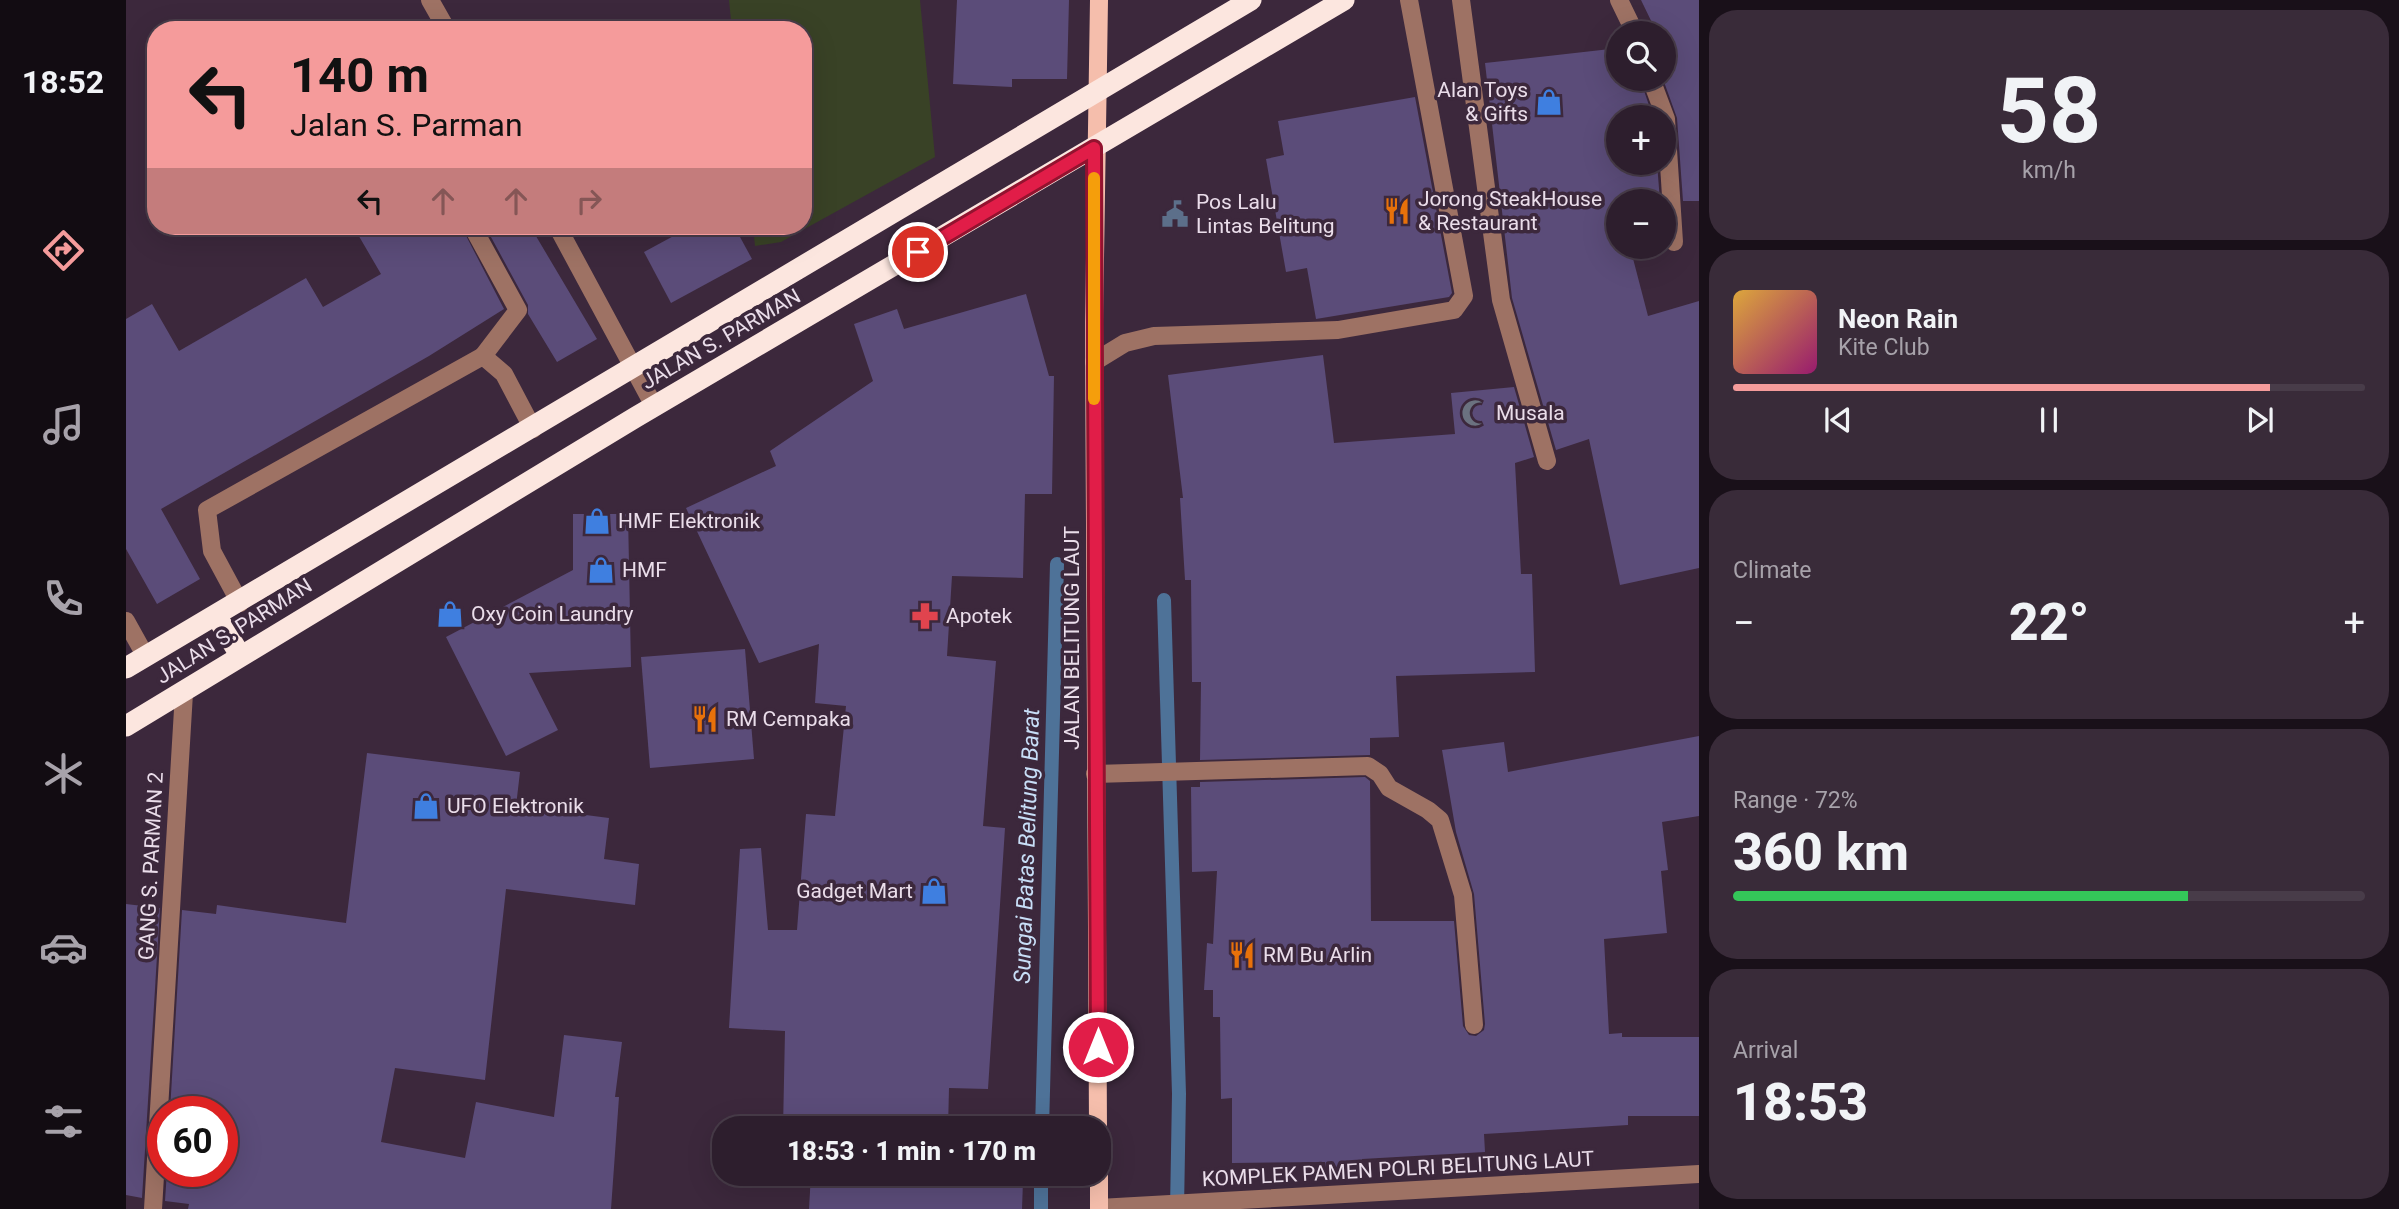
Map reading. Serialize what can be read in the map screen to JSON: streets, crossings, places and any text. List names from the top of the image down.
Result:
{
  "streets": {
    "highway": ["JALAN S. PARMAN"],
    "main road": ["JALAN BELITUNG LAUT"],
    "street": ["GANG S. PARMAN 2", "KOMPLEK PAMEN POLRI BELITUNG LAUT"]
  },
  "crossings": [
    ["JALAN S. PARMAN", "JALAN BELITUNG LAUT"],
    ["JALAN S. PARMAN", "GANG S. PARMAN 2"]
  ],
  "water": ["Sungai Batas Belitung Barat"],
  "places": {
    "shop": [
      "Alan Toys & Gifts",
      "HMF Elektronik",
      "HMF",
      "Oxy Coin Laundry",
      "UFO Elektronik",
      "Gadget Mart"
    ],
    "restaurant": ["Jorong SteakHouse & Restaurant", "RM Cempaka", "RM Bu Arlin"],
    "public building": ["Pos Lalu Lintas Belitung"],
    "mosque": ["Musala"],
    "pharmacy": ["Apotek"]
  },
  "page": {
    "tabs": "18:52",
    "tile": [
      ["58", "km/h"],
      "Climate",
      ["Range · 72%", "360 km"],
      ["Arrival", "18:53"]
    ],
    "map_buttons": ["+", "−"],
    "turn": ["140 m", "Jalan S. Parman"],
    "song": ["Neon Rain", "Kite Club"],
    "heat": ["−", "22°", "+"],
    "limit": "60",
    "trip": "18:53 · 1 min · 170 m"
  }
}
